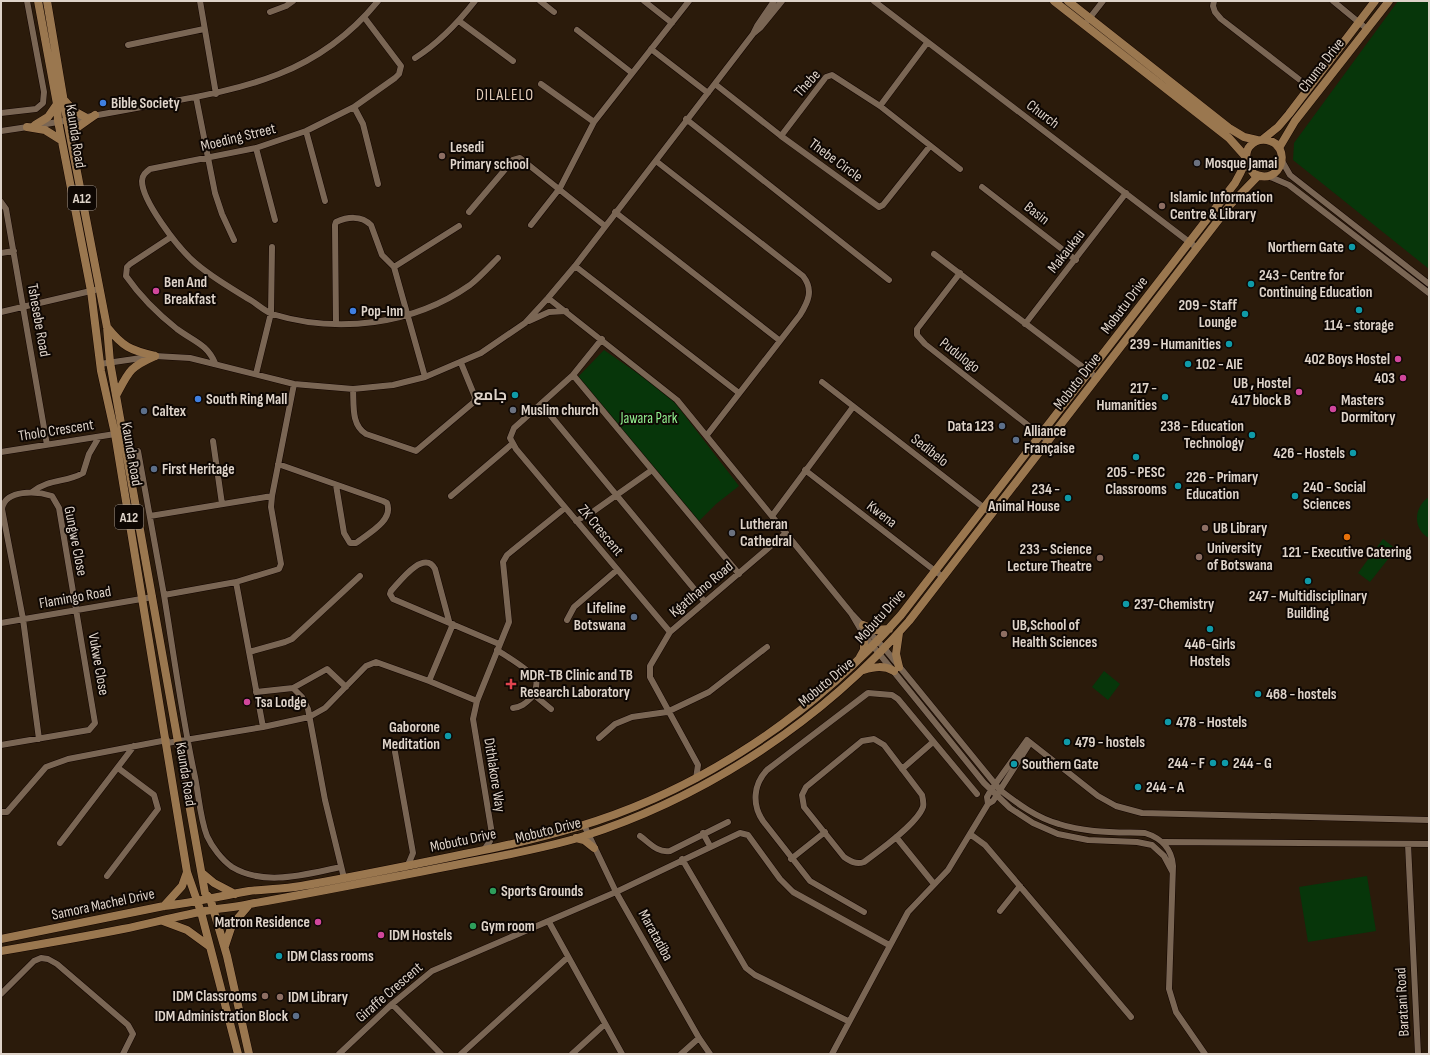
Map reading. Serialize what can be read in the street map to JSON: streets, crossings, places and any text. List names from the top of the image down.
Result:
{
  "streets": {
    "main road": [
      "Chuma Drive",
      "Kaunda Road",
      "A12",
      "Mobutu Drive",
      "Mobuto Drive",
      "Samora Machel Drive"
    ],
    "street": [
      "Thebe",
      "Church",
      "Moeding Street",
      "Thebe Circle",
      "Basin",
      "Makaukau",
      "Tshesebe Road",
      "Pudulogo",
      "Tholo Crescent",
      "Sedibelo",
      "Kwena",
      "ZK Crescent",
      "Gungwe Close",
      "Kgatlhano Road",
      "Flamingo Road",
      "Vukwe Close",
      "Dithlakore Way",
      "Maratadiba",
      "Giraffe Crescent",
      "Baratani Road"
    ]
  },
  "crossings": [
    ["Chuma Drive", "Mobutu Drive"],
    ["Chuma Drive", "Mobuto Drive"],
    ["Thebe", "Thebe Circle"],
    ["Church", "Makaukau"],
    ["Church", "Mobutu Drive"],
    ["Church", "Mobuto Drive"],
    ["Kaunda Road", "A12"],
    ["Kaunda Road", "Mobutu Drive"],
    ["Kaunda Road", "Tholo Crescent"],
    ["Kaunda Road", "Flamingo Road"],
    ["Kaunda Road", "Samora Machel Drive"],
    ["A12", "Mobutu Drive"],
    ["A12", "Mobuto Drive"],
    ["A12", "Flamingo Road"],
    ["A12", "Samora Machel Drive"],
    ["Basin", "Makaukau"],
    ["Mobutu Drive", "Pudulogo"],
    ["Mobutu Drive", "Mobuto Drive"],
    ["Mobutu Drive", "Sedibelo"],
    ["Mobutu Drive", "Kwena"],
    ["Mobutu Drive", "Dithlakore Way"],
    ["Mobutu Drive", "Samora Machel Drive"],
    ["Mobutu Drive", "Maratadiba"],
    ["Tshesebe Road", "Tholo Crescent"],
    ["Pudulogo", "Mobuto Drive"],
    ["Mobuto Drive", "Sedibelo"],
    ["Mobuto Drive", "Kwena"],
    ["Mobuto Drive", "Maratadiba"],
    ["ZK Crescent", "Kgatlhano Road"],
    ["ZK Crescent", "Dithlakore Way"],
    ["Gungwe Close", "Flamingo Road"],
    ["Gungwe Close", "Vukwe Close"],
    ["Flamingo Road", "Vukwe Close"],
    ["Maratadiba", "Giraffe Crescent"]
  ],
  "districts": ["DILALELO"],
  "parks": ["Jawara Park"],
  "places": {
    "other": [
      "Bible Society",
      "Lesedi Primary school",
      "Mosque Jamai",
      "Islamic Information Centre & Library",
      "Northern Gate",
      "243 - Centre for Continuing Education",
      "Ben And Breakfast",
      "114 - storage",
      "Pop-Inn",
      "209 - Staff Lounge",
      "239 - Humanities",
      "402 Boys Hostel",
      "102 - AIE",
      "403",
      "UB , Hostel 417 block B",
      "جامع",
      "217 - Humanities",
      "South Ring Mall",
      "Masters Dormitory",
      "Muslim church",
      "Caltex",
      "Data 123",
      "238 - Education Technology",
      "Alliance Française",
      "426 - Hostels",
      "205 - PESC Classrooms",
      "First Heritage",
      "226 - Primary Education",
      "240 - Social Sciences",
      "234 - Animal House",
      "UB Library",
      "Lutheran Cathedral",
      "121 - Executive Catering",
      "University of Botswana",
      "233 - Science Lecture Theatre",
      "247 - Multidisciplinary Building",
      "237-Chemistry",
      "Lifeline Botswana",
      "446-Girls Hostels",
      "UB,School of Health Sciences",
      "468 - hostels",
      "Tsa Lodge",
      "478 - Hostels",
      "Gaborone Meditation",
      "479 - hostels",
      "244 - F",
      "244 - G",
      "Southern Gate",
      "244 - A",
      "Sports Grounds",
      "Matron Residence",
      "Gym room",
      "IDM Hostels",
      "IDM Class rooms",
      "IDM Classrooms",
      "IDM Library",
      "IDM Administration Block"
    ],
    "health": ["MDR-TB Clinic and TB Research Laboratory"]
  }
}
